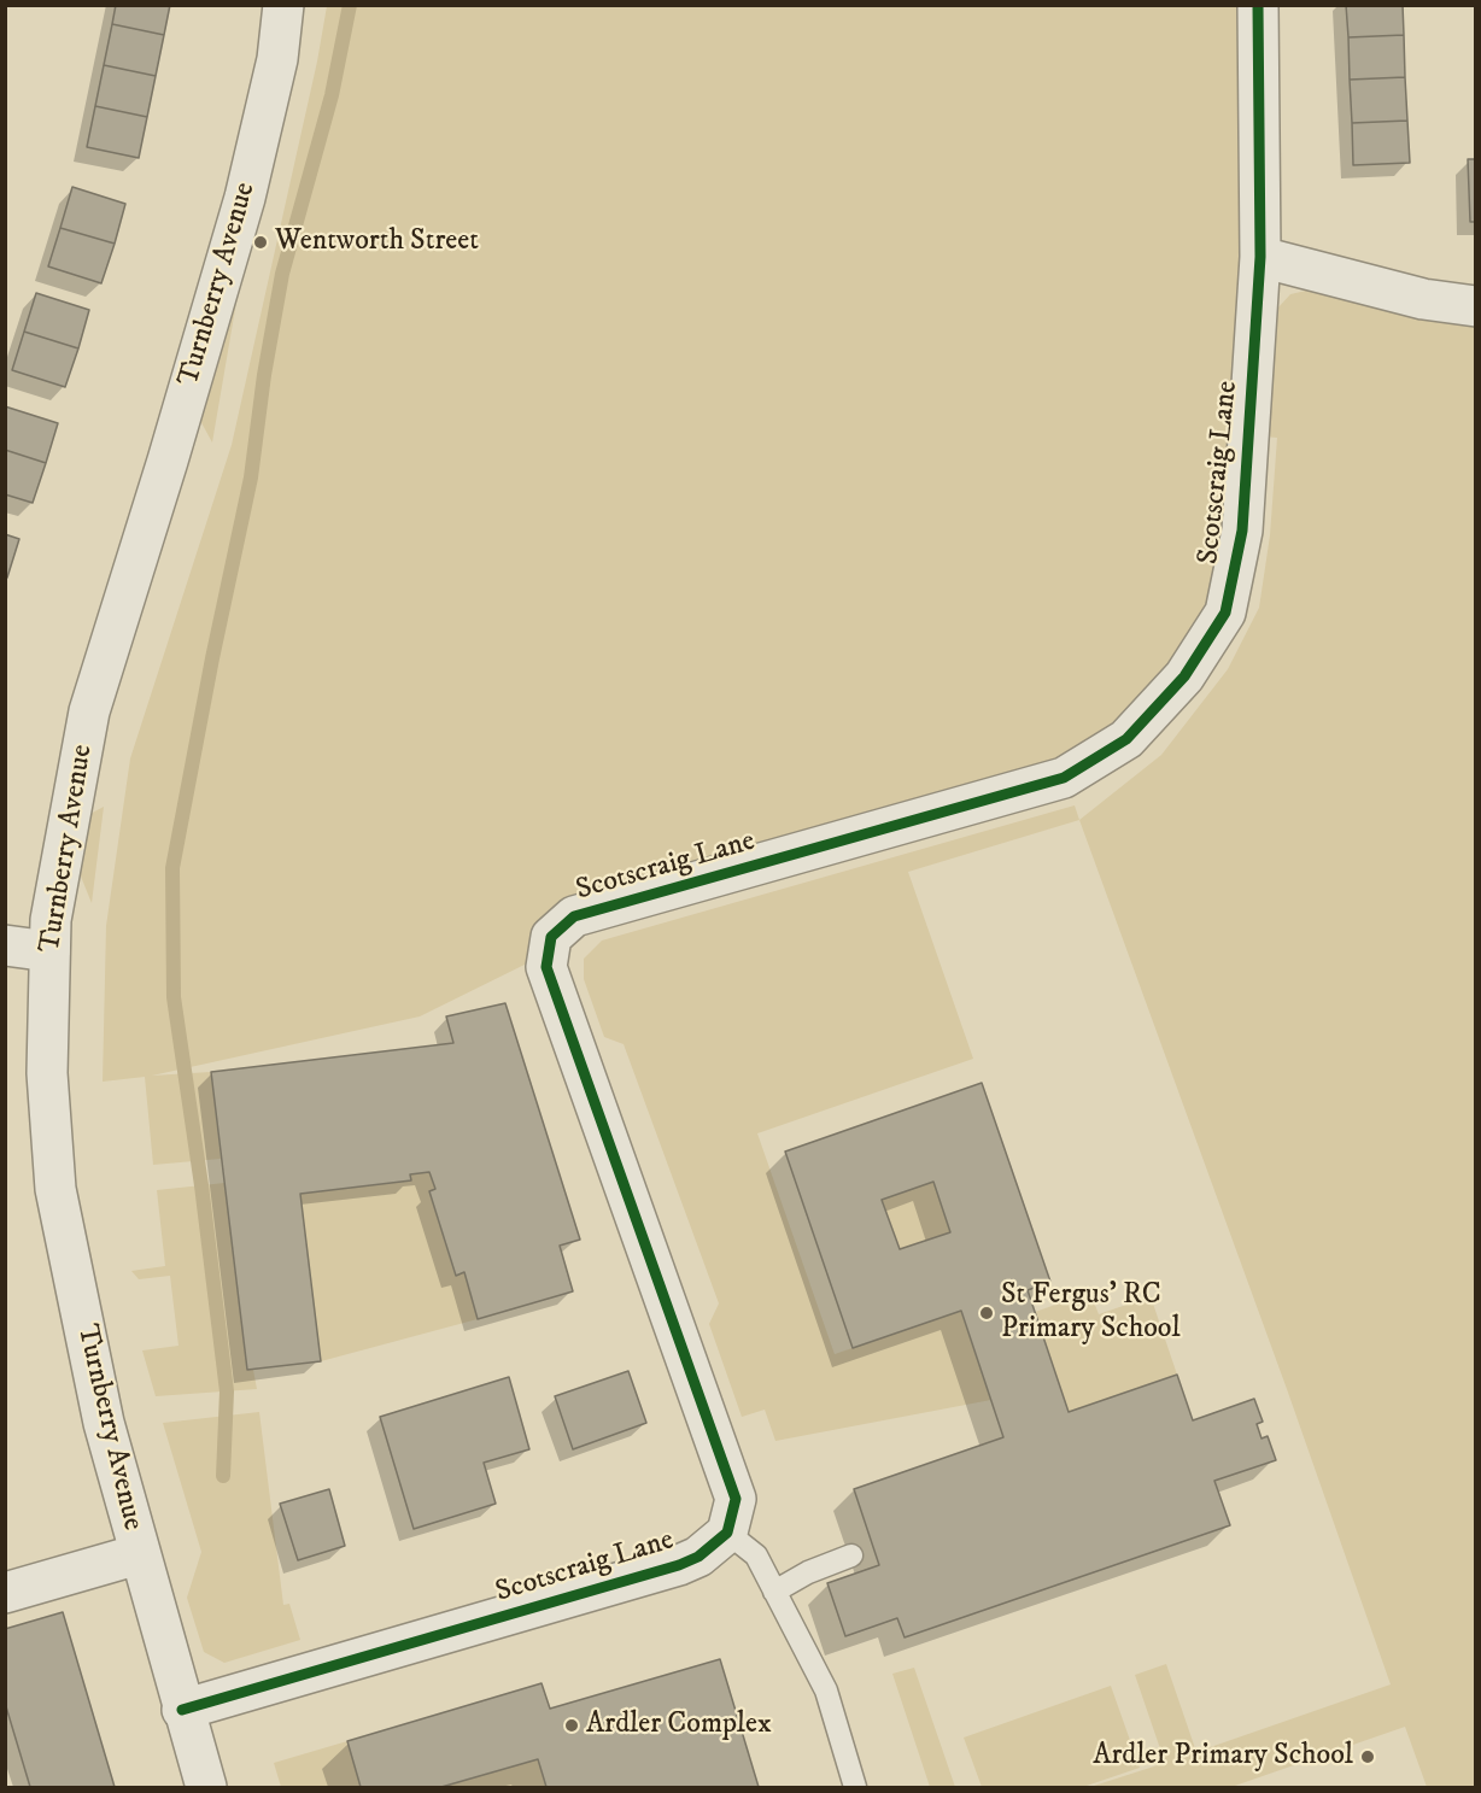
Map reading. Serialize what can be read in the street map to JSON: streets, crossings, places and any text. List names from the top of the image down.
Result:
{
  "streets": {
    "street": ["Turnberry Avenue", "Scotscraig Lane"]
  },
  "crossings": [
    ["Turnberry Avenue", "Scotscraig Lane"]
  ],
  "places": [
    "Wentworth Street",
    "St Fergus' RC Primary School",
    "Ardler Complex",
    "Ardler Primary School"
  ]
}
